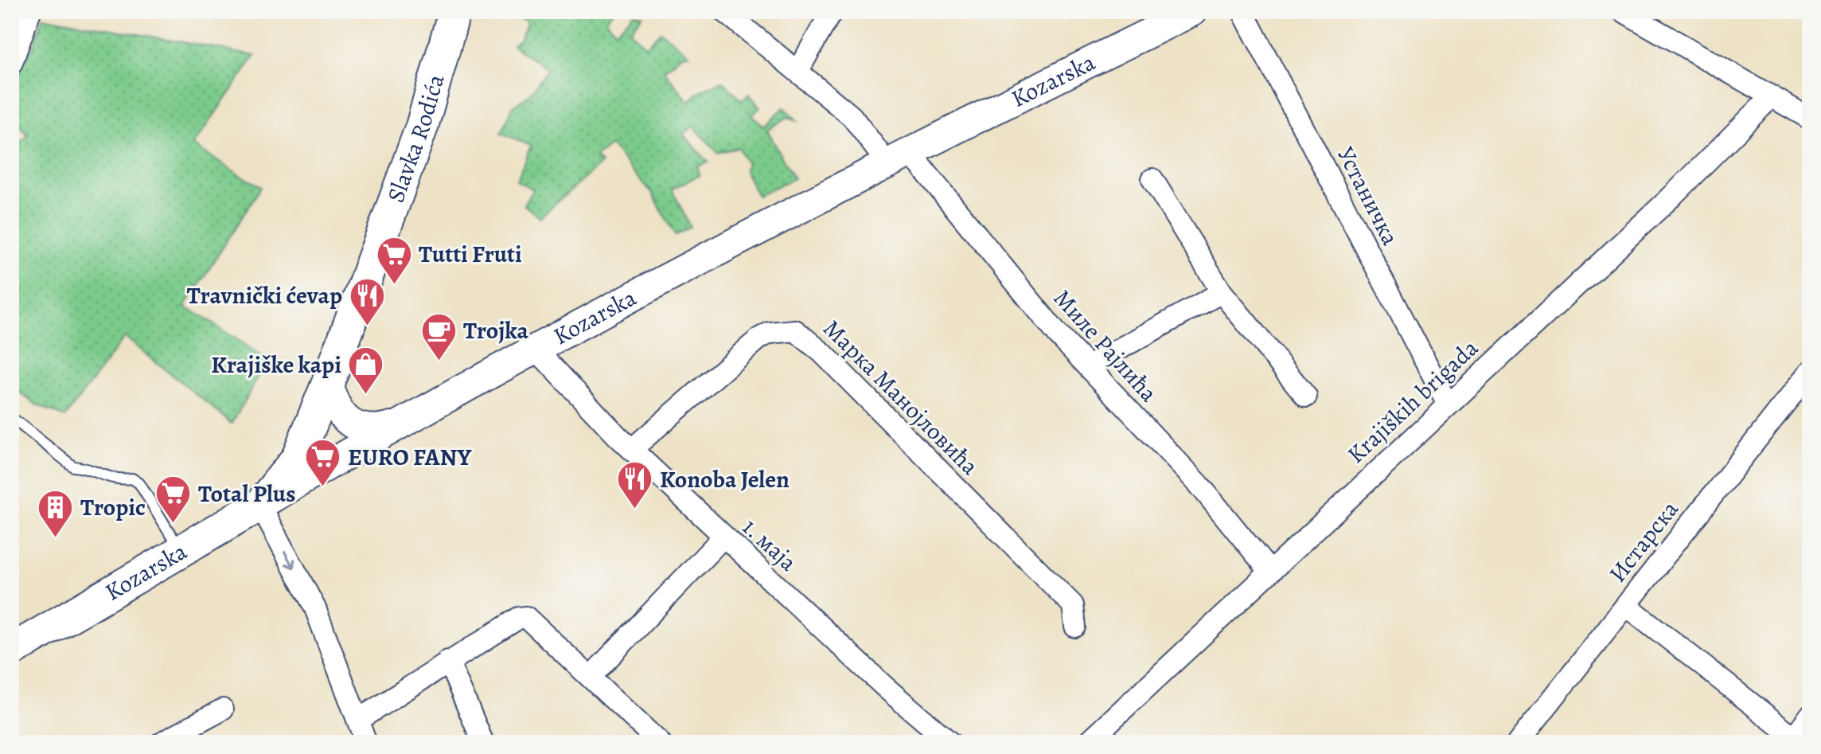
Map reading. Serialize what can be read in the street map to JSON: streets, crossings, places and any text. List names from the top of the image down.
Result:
{
  "streets": {
    "main road": ["Kozarska", "Slavka Rodića"],
    "street": [
      "Устаничка",
      "Миле Рајлића",
      "Марка Манојловића",
      "Krajiških brigada",
      "Истарска",
      "1. маја"
    ]
  },
  "crossings": [
    ["Kozarska", "Slavka Rodića"],
    ["Kozarska", "Миле Рајлића"],
    ["Kozarska", "1. маја"],
    ["Устаничка", "Krajiških brigada"],
    ["Миле Рајлића", "Krajiških brigada"],
    ["Марка Манојловића", "1. маја"]
  ],
  "places": {
    "supermarket": ["Tutti Fruti", "EURO FANY", "Total Plus"],
    "restaurant": ["Travnički ćevap", "Konoba Jelen"],
    "cafe": ["Trojka"],
    "shop": ["Krajiške kapi"],
    "building": ["Tropic"]
  }
}
